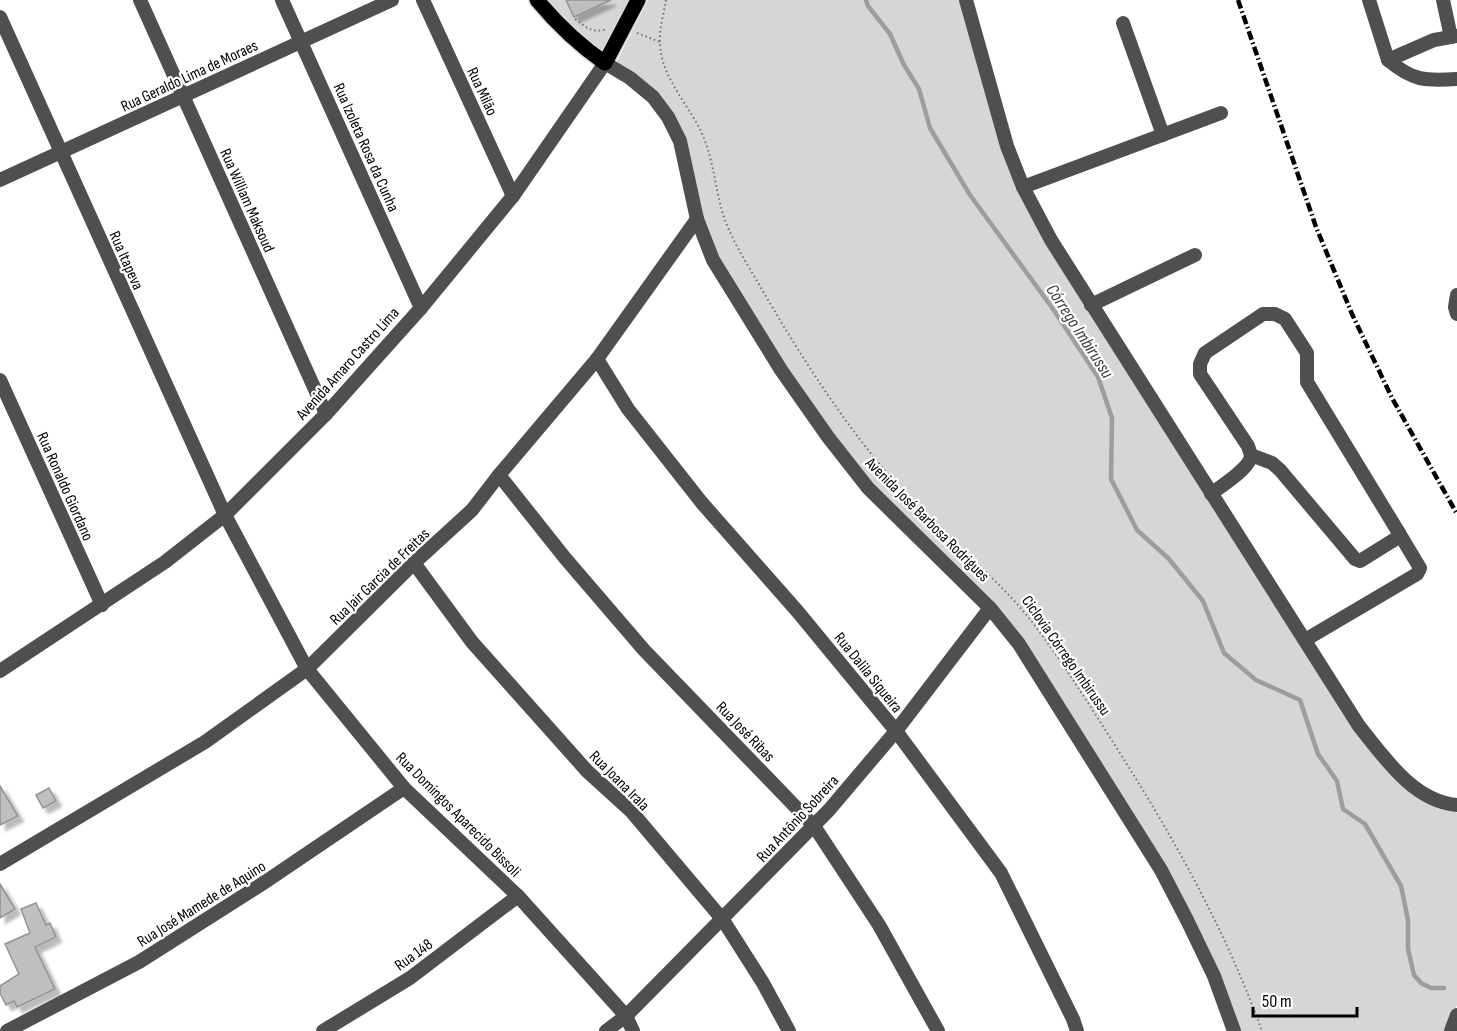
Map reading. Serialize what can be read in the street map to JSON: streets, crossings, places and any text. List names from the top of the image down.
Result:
{
  "streets": {
    "main road": ["Avenida Amaro Castro Lima", "Avenida José Barbosa Rodrigues"],
    "street": [
      "Rua Geraldo Lima de Moraes",
      "Rua Milão",
      "Rua Izoleta Rosa da Cunha",
      "Rua William Maksoud",
      "Rua Itapeva",
      "Rua Ronaldo Giordano",
      "Rua Jair Garcia de Freitas",
      "Rua Dalila Siqueira",
      "Rua José Ribas",
      "Rua Joana Irala",
      "Rua Domingos Aparecido Bissoli",
      "Rua Antônio Sobreira",
      "Rua José Mamede de Aquino",
      "Rua 148"
    ],
    "path": ["Ciclovia Córrego Imbirussu"]
  },
  "crossings": [
    ["Rua Geraldo Lima de Moraes", "Rua Izoleta Rosa da Cunha"],
    ["Rua Geraldo Lima de Moraes", "Rua William Maksoud"],
    ["Rua Geraldo Lima de Moraes", "Rua Itapeva"],
    ["Rua Milão", "Avenida Amaro Castro Lima"],
    ["Rua Izoleta Rosa da Cunha", "Avenida Amaro Castro Lima"],
    ["Rua William Maksoud", "Avenida Amaro Castro Lima"],
    ["Rua Itapeva", "Avenida Amaro Castro Lima"],
    ["Rua Itapeva", "Rua Domingos Aparecido Bissoli"],
    ["Avenida Amaro Castro Lima", "Rua Ronaldo Giordano"],
    ["Avenida Amaro Castro Lima", "Avenida José Barbosa Rodrigues"],
    ["Avenida Amaro Castro Lima", "Rua Domingos Aparecido Bissoli"],
    ["Avenida José Barbosa Rodrigues", "Rua Jair Garcia de Freitas"],
    ["Avenida José Barbosa Rodrigues", "Rua Antônio Sobreira"],
    ["Rua Jair Garcia de Freitas", "Rua Dalila Siqueira"],
    ["Rua Jair Garcia de Freitas", "Rua José Ribas"],
    ["Rua Jair Garcia de Freitas", "Rua Joana Irala"],
    ["Rua Jair Garcia de Freitas", "Rua Domingos Aparecido Bissoli"],
    ["Rua Dalila Siqueira", "Rua Antônio Sobreira"],
    ["Rua José Ribas", "Rua Antônio Sobreira"],
    ["Rua Joana Irala", "Rua Antônio Sobreira"],
    ["Rua Domingos Aparecido Bissoli", "Rua Antônio Sobreira"],
    ["Rua Domingos Aparecido Bissoli", "Rua José Mamede de Aquino"],
    ["Rua Domingos Aparecido Bissoli", "Rua 148"]
  ],
  "water": ["Córrego Imbirussu"],
  "scale_bar": "50 m"
}
